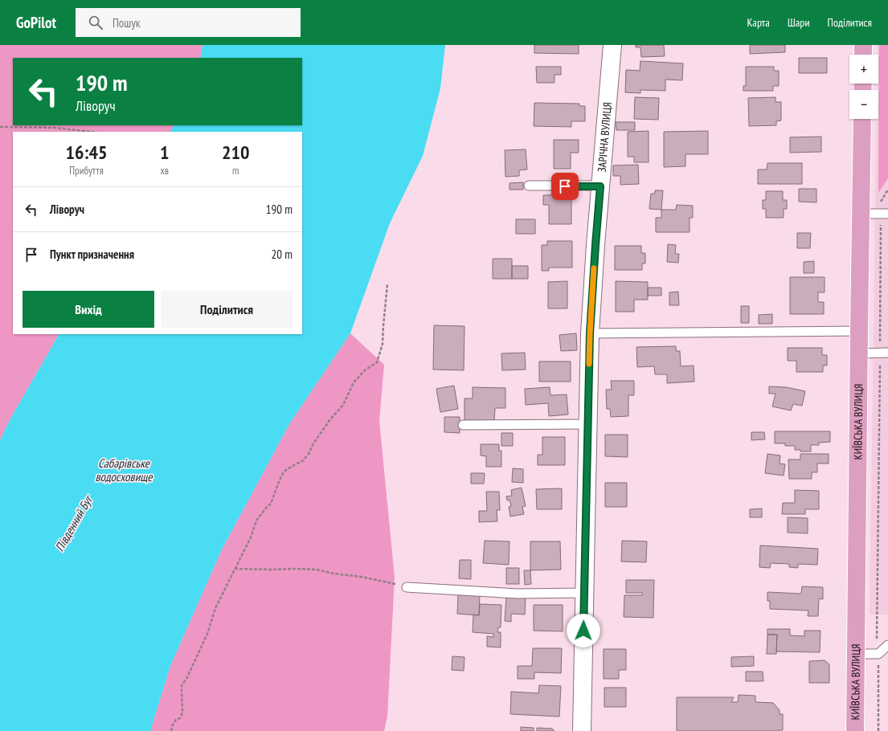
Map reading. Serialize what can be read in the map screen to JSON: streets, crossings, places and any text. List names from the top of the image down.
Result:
{
  "streets": {
    "main road": ["КИЇВСЬКА ВУЛИЦЯ"],
    "street": ["ЗАРІЧНА ВУЛИЦЯ"]
  },
  "water": ["Сабарівське водосховище", "Південний Буг"],
  "page": {
    "header": "GoPilot",
    "search": "Пошук",
    "nav": ["Карта", "Шари", "Поділитися"],
    "map_buttons": ["+", "−"],
    "turn": ["190 m", "Ліворуч"],
    "eta": [
      "16:45",
      "Прибуття",
      "1",
      "хв",
      "210",
      "m"
    ],
    "list": [
      {
        "name": "Ліворуч",
        "value": "190 m"
      },
      {
        "name": "Пункт призначення",
        "value": "20 m"
      }
    ],
    "buttons": ["Вихід", "Поділитися"]
  }
}
